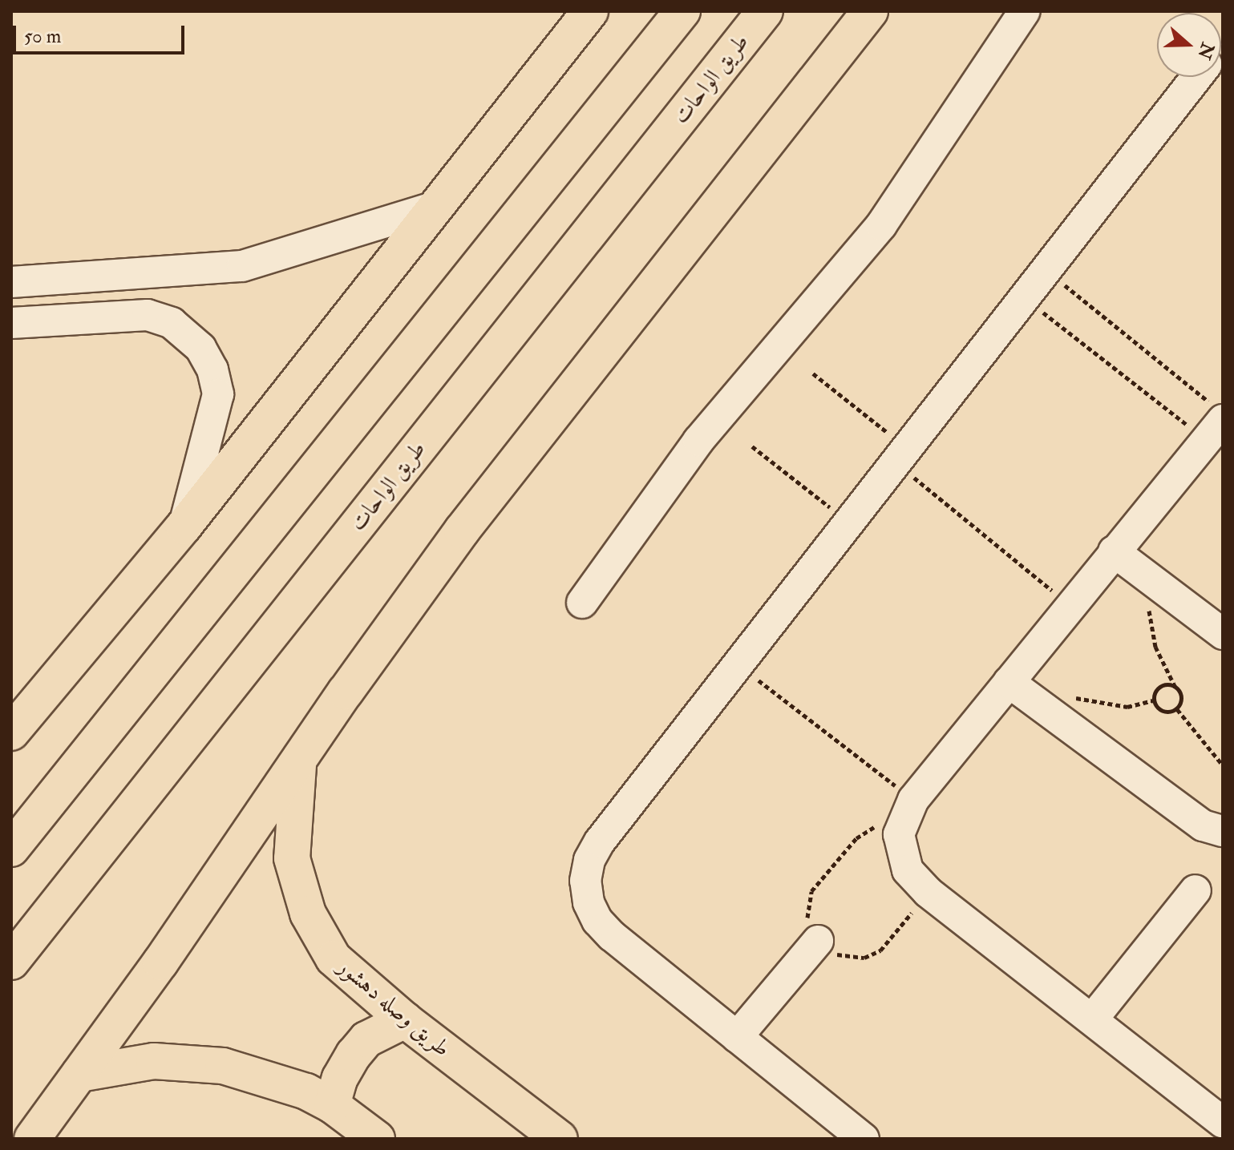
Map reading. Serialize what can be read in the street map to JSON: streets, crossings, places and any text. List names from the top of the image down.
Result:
{
  "streets": {
    "main road": ["طريق الواحات", "طريق وصله دهشور"]
  },
  "scale_bar": "50 m",
  "north": "right"
}
